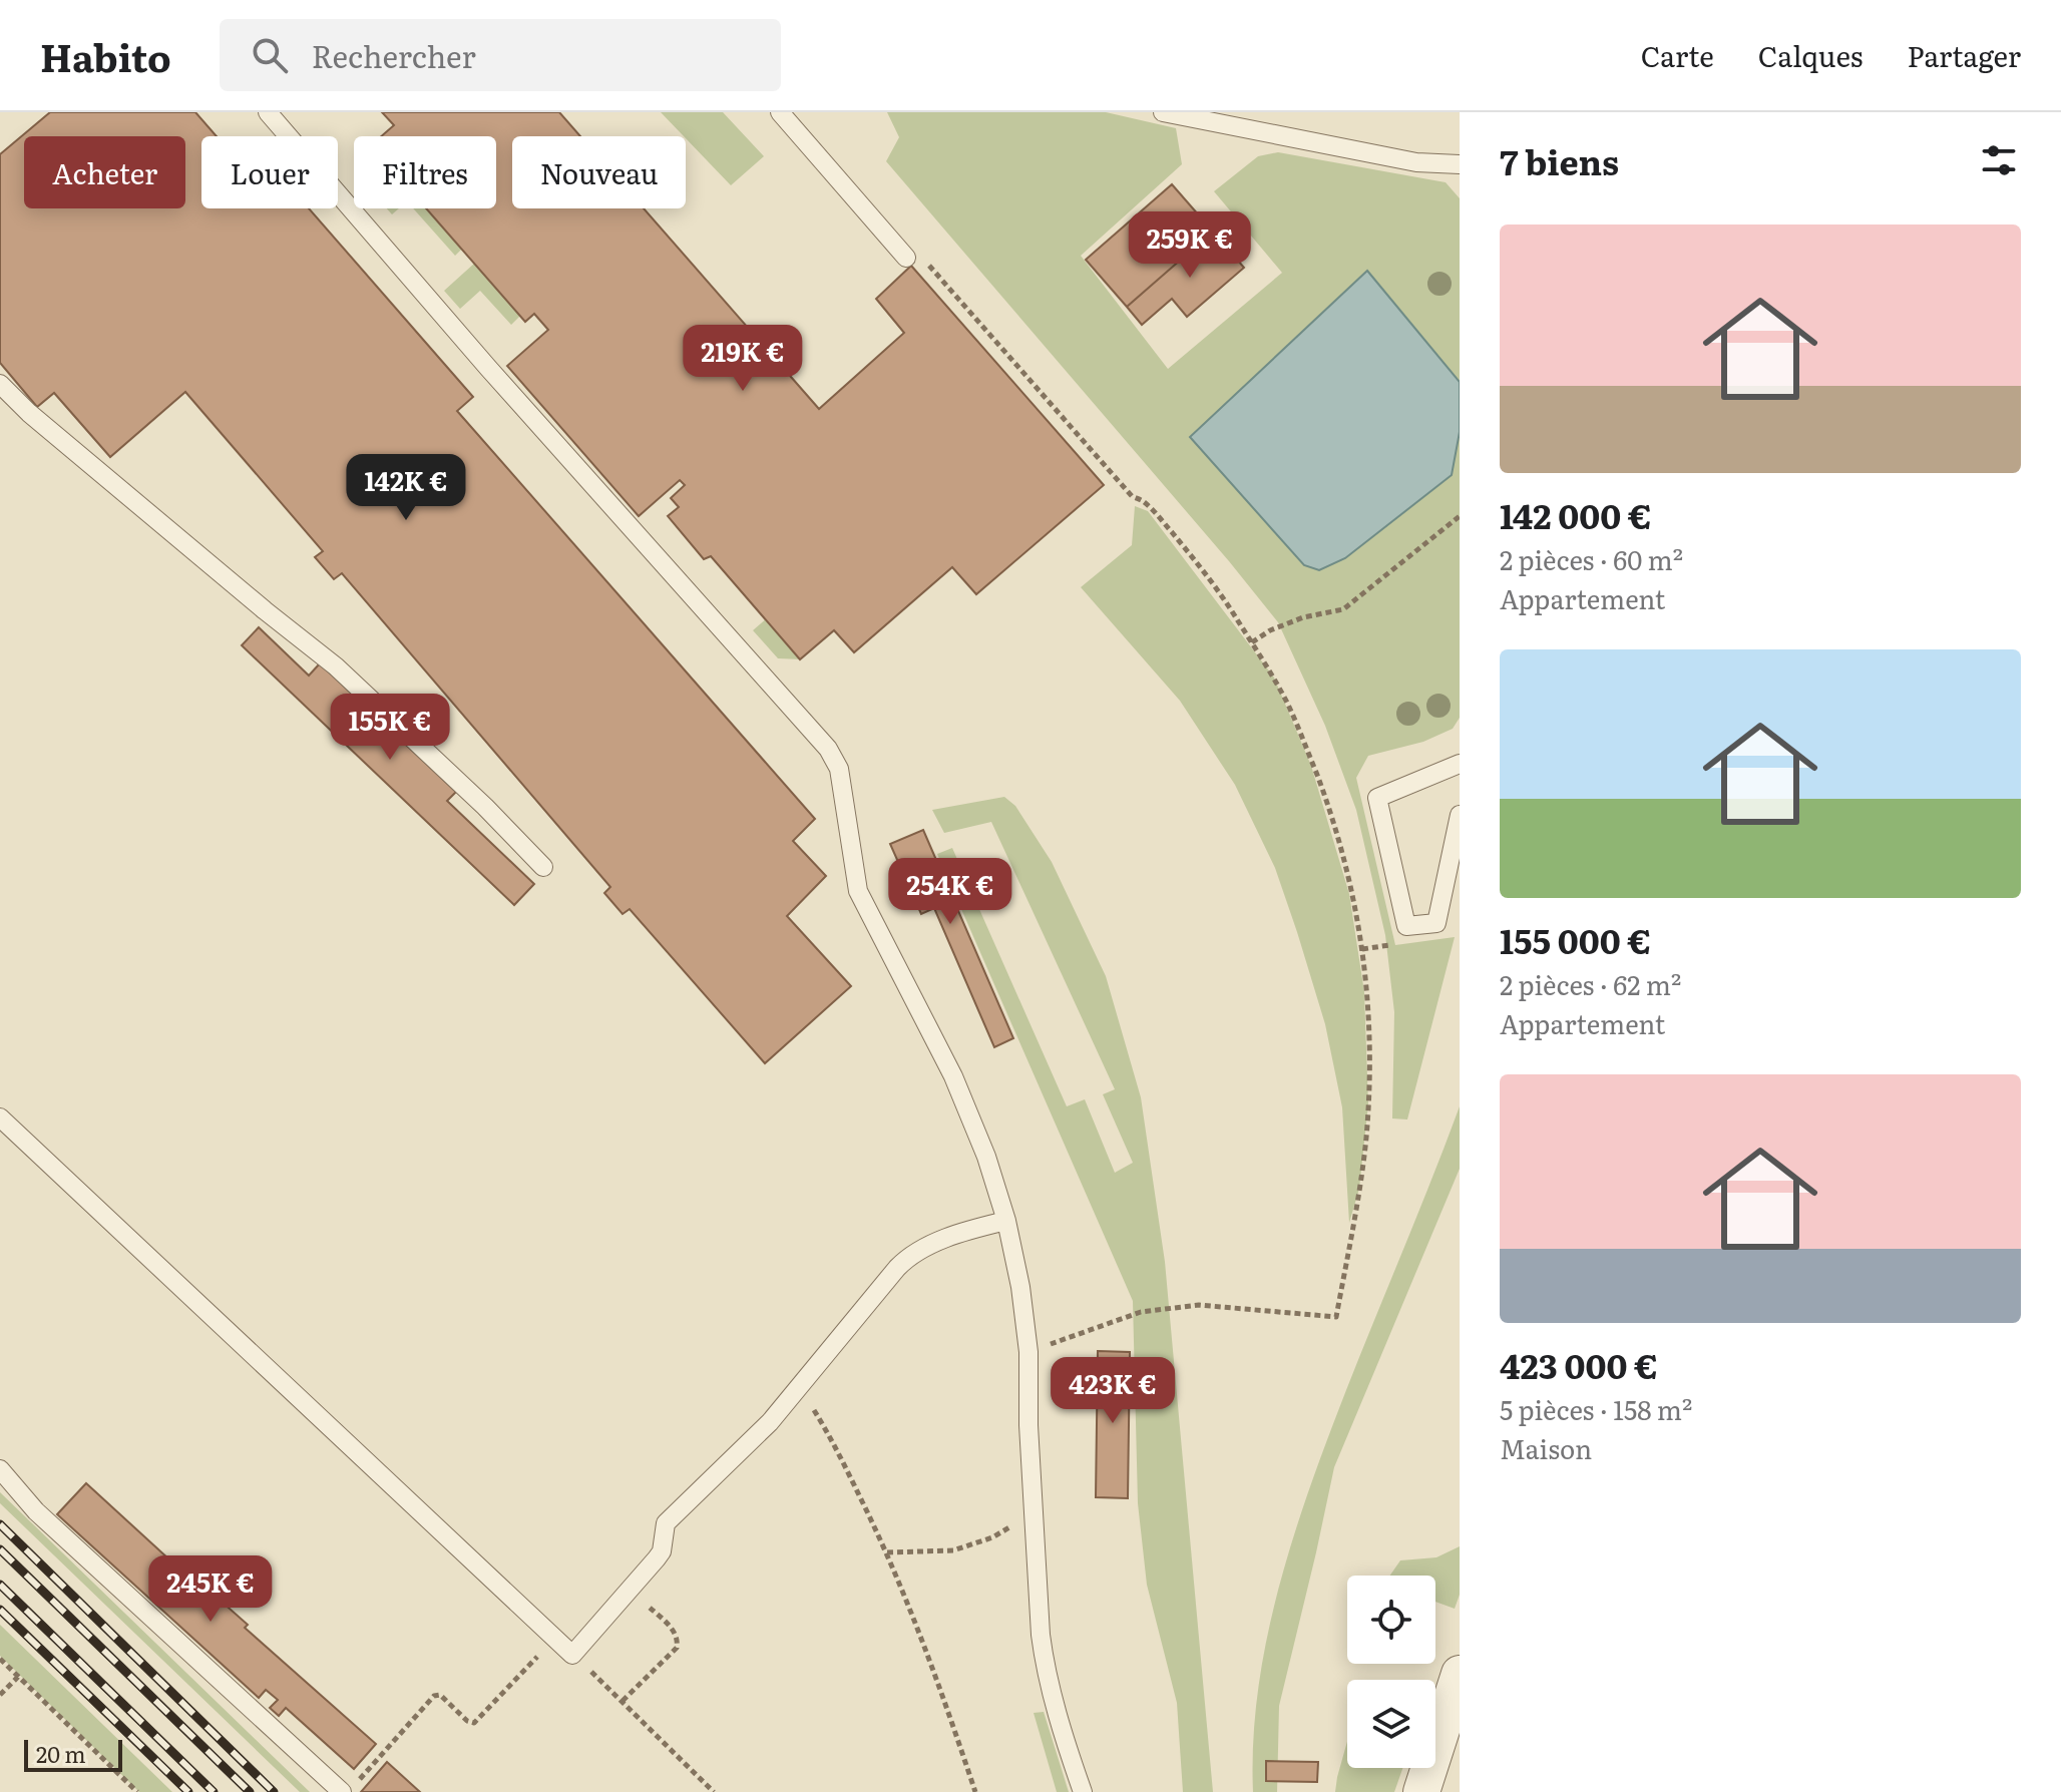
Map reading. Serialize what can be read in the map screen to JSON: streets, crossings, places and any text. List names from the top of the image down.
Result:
{
  "scale_bar": "20 m",
  "page": {
    "header": "Habito",
    "search": "Rechercher",
    "nav": ["Carte", "Calques", "Partager"],
    "heading": "7 biens",
    "chip": [
      "Acheter",
      "Louer",
      "Filtres",
      "Nouveau"
    ],
    "list": [
      {
        "name": "142 000 €",
        "note": "2 pièces · 60 m² · Appartement"
      },
      {
        "name": "155 000 €",
        "note": "2 pièces · 62 m² · Appartement"
      },
      {
        "name": "423 000 €",
        "note": "5 pièces · 158 m² · Maison"
      }
    ],
    "price": [
      "259K €",
      "219K €",
      "142K €",
      "155K €",
      "254K €",
      "423K €",
      "245K €"
    ],
    "scale": "20 m"
  }
}
